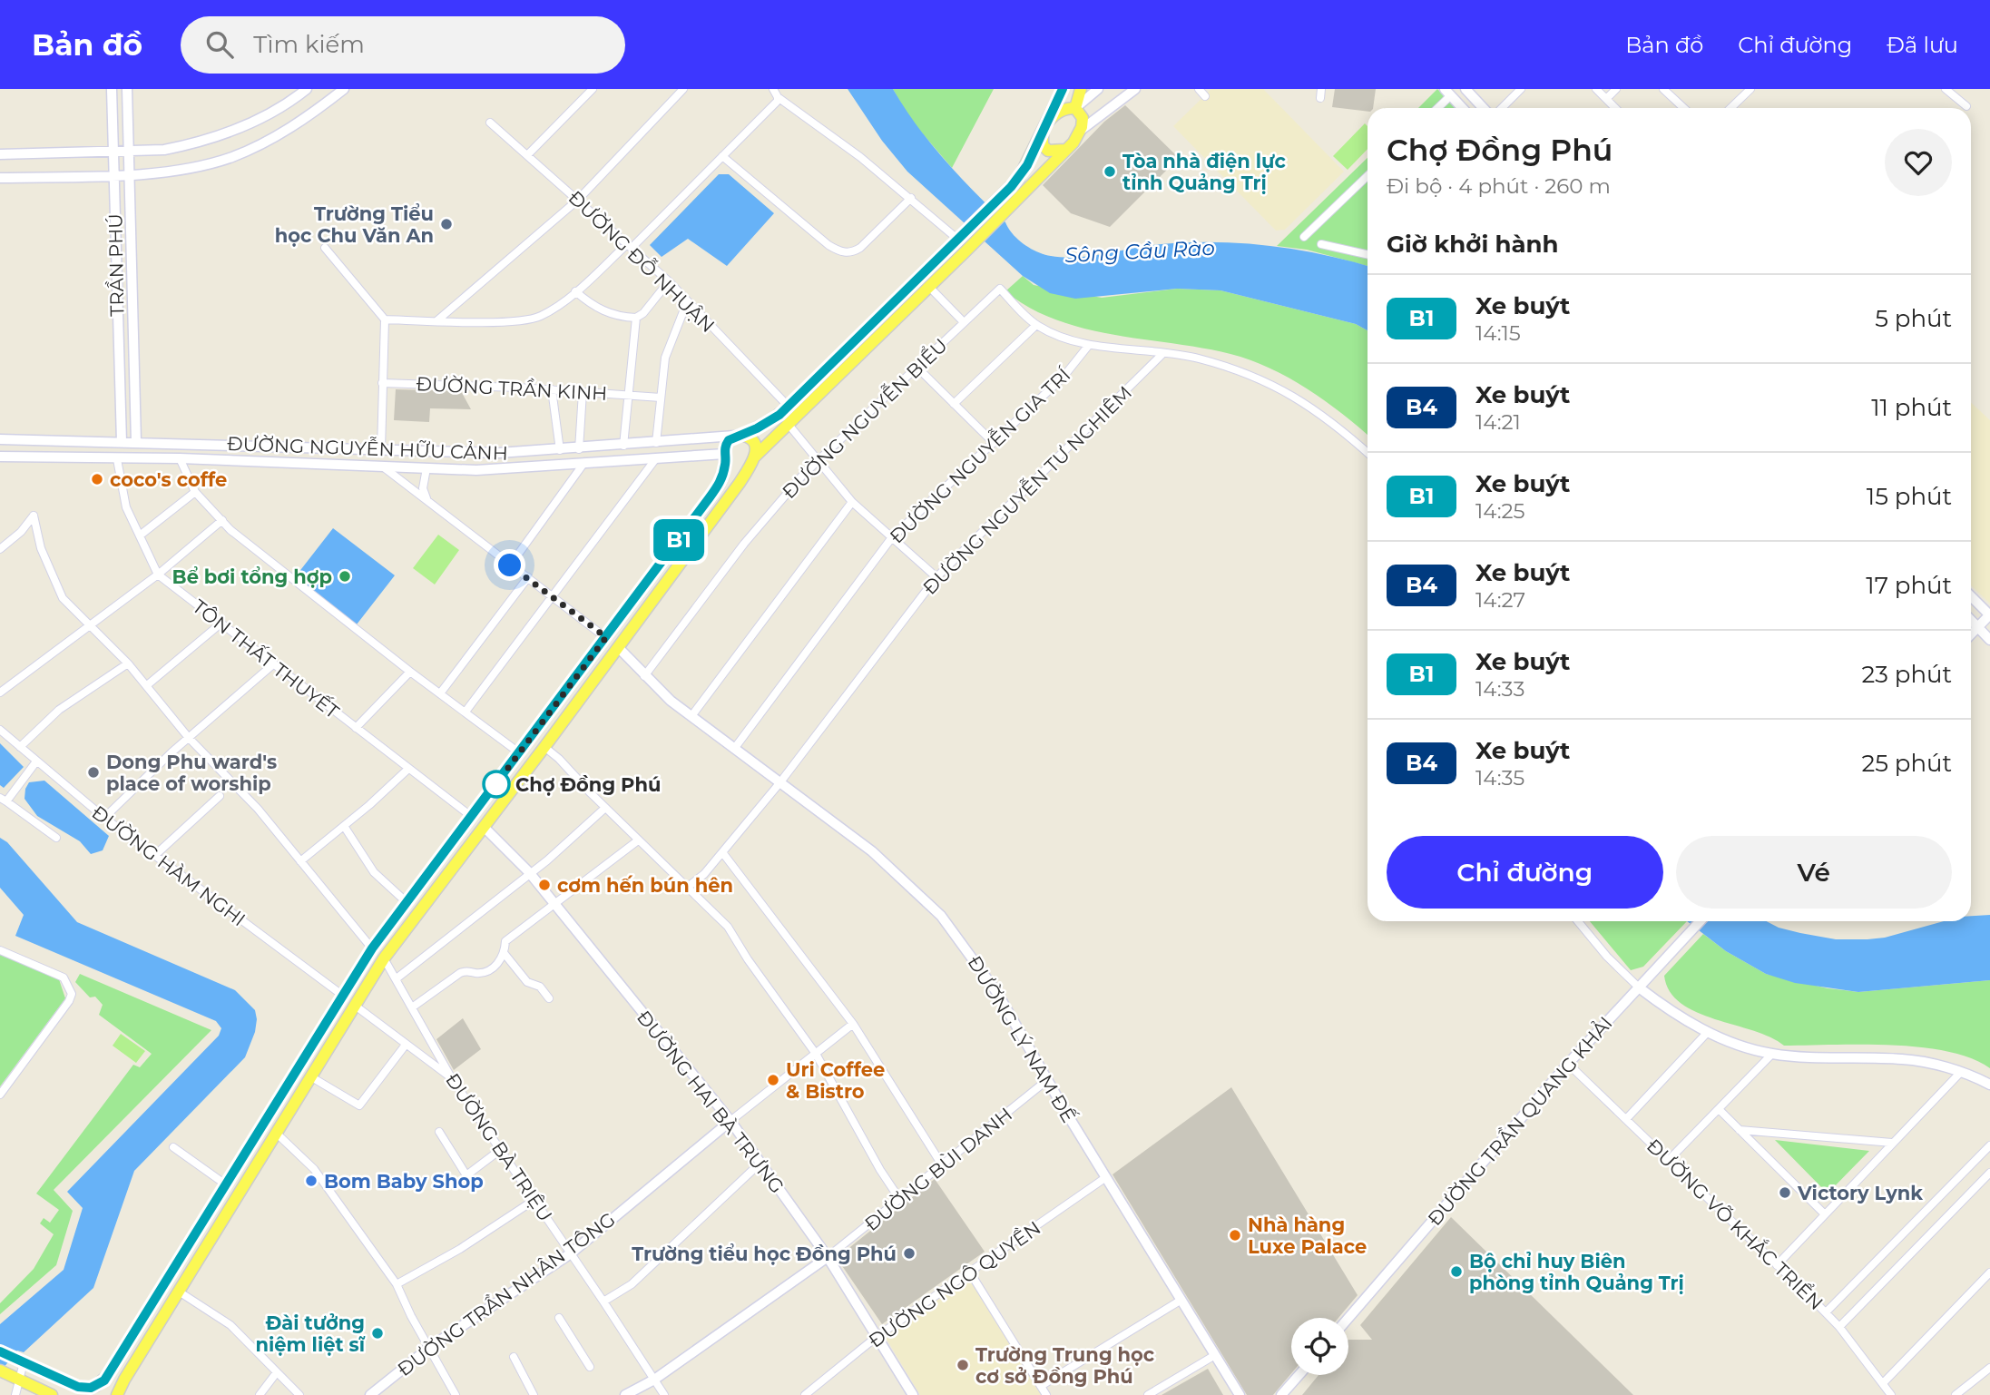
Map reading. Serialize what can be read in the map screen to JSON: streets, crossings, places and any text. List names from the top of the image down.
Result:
{
  "streets": {
    "street": [
      "ĐƯỜNG ĐỖ NHUẬN",
      "TRẦN PHÚ",
      "ĐƯỜNG TRẦN KINH",
      "ĐƯỜNG NGUYỄN BIỂU",
      "ĐƯỜNG NGUYỄN HỮU CẢNH",
      "ĐƯỜNG NGUYỄN GIA TRÍ",
      "ĐƯỜNG NGUYỄN TƯ NGHIÊM",
      "TÔN THẤT THUYẾT",
      "ĐƯỜNG HÀM NGHI",
      "ĐƯỜNG LÝ NAM ĐẾ",
      "ĐƯỜNG HAI BÀ TRƯNG",
      "ĐƯỜNG TRẦN QUANG KHẢI",
      "ĐƯỜNG BÀ TRIỆU",
      "ĐƯỜNG BÙI DANH",
      "ĐƯỜNG VÕ KHẮC TRIỂN",
      "ĐƯỜNG NGÔ QUYỀN",
      "ĐƯỜNG TRẦN NHÂN TÔNG"
    ]
  },
  "crossings": [
    ["TRẦN PHÚ", "ĐƯỜNG NGUYỄN HỮU CẢNH"],
    ["TRẦN PHÚ", "TÔN THẤT THUYẾT"],
    ["ĐƯỜNG NGUYỄN BIỂU", "ĐƯỜNG LÝ NAM ĐẾ"],
    ["ĐƯỜNG NGUYỄN HỮU CẢNH", "TÔN THẤT THUYẾT"],
    ["ĐƯỜNG NGUYỄN GIA TRÍ", "ĐƯỜNG LÝ NAM ĐẾ"],
    ["ĐƯỜNG NGUYỄN TƯ NGHIÊM", "ĐƯỜNG LÝ NAM ĐẾ"],
    ["ĐƯỜNG LÝ NAM ĐẾ", "ĐƯỜNG BÙI DANH"],
    ["ĐƯỜNG LÝ NAM ĐẾ", "ĐƯỜNG NGÔ QUYỀN"],
    ["ĐƯỜNG HAI BÀ TRƯNG", "ĐƯỜNG BÙI DANH"],
    ["ĐƯỜNG HAI BÀ TRƯNG", "ĐƯỜNG NGÔ QUYỀN"],
    ["ĐƯỜNG HAI BÀ TRƯNG", "ĐƯỜNG TRẦN NHÂN TÔNG"],
    ["ĐƯỜNG TRẦN QUANG KHẢI", "ĐƯỜNG VÕ KHẮC TRIỂN"],
    ["ĐƯỜNG BÀ TRIỆU", "ĐƯỜNG TRẦN NHÂN TÔNG"]
  ],
  "water": ["Sông Cầu Rào"],
  "places": [
    "Tòa nhà điện lực tỉnh Quảng Trị",
    "Trường Tiểu học Chu Văn An",
    "coco's coffe",
    "Bể bơi tổng hợp",
    "Dong Phu ward's place of worship",
    "Chợ Đồng Phú",
    "cơm hến bún hên",
    "Uri Coffee & Bistro",
    "Bom Baby Shop",
    "Victory Lynk",
    "Nhà hàng Luxe Palace",
    "Trường tiểu học Đồng Phú",
    "Bộ chỉ huy Biên phòng tỉnh Quảng Trị",
    "Đài tưởng niệm liệt sĩ",
    "Trường Trung học cơ sở Đồng Phú"
  ],
  "lines": ["bus line B1"],
  "page": {
    "header": "Bản đồ",
    "search": "Tìm kiếm",
    "nav": ["Bản đồ", "Chỉ đường", "Đã lưu"],
    "on_map": "B1",
    "heading": [
      ["Chợ Đồng Phú", "Đi bộ · 4 phút · 260 m"],
      "Giờ khởi hành"
    ],
    "list": [
      {
        "mark": "B1",
        "name": "Xe buýt",
        "note": "14:15",
        "value": "5 phút"
      },
      {
        "mark": "B4",
        "name": "Xe buýt",
        "note": "14:21",
        "value": "11 phút"
      },
      {
        "mark": "B1",
        "name": "Xe buýt",
        "note": "14:25",
        "value": "15 phút"
      },
      {
        "mark": "B4",
        "name": "Xe buýt",
        "note": "14:27",
        "value": "17 phút"
      },
      {
        "mark": "B1",
        "name": "Xe buýt",
        "note": "14:33",
        "value": "23 phút"
      },
      {
        "mark": "B4",
        "name": "Xe buýt",
        "note": "14:35",
        "value": "25 phút"
      }
    ],
    "buttons": ["Chỉ đường", "Vé"]
  }
}
